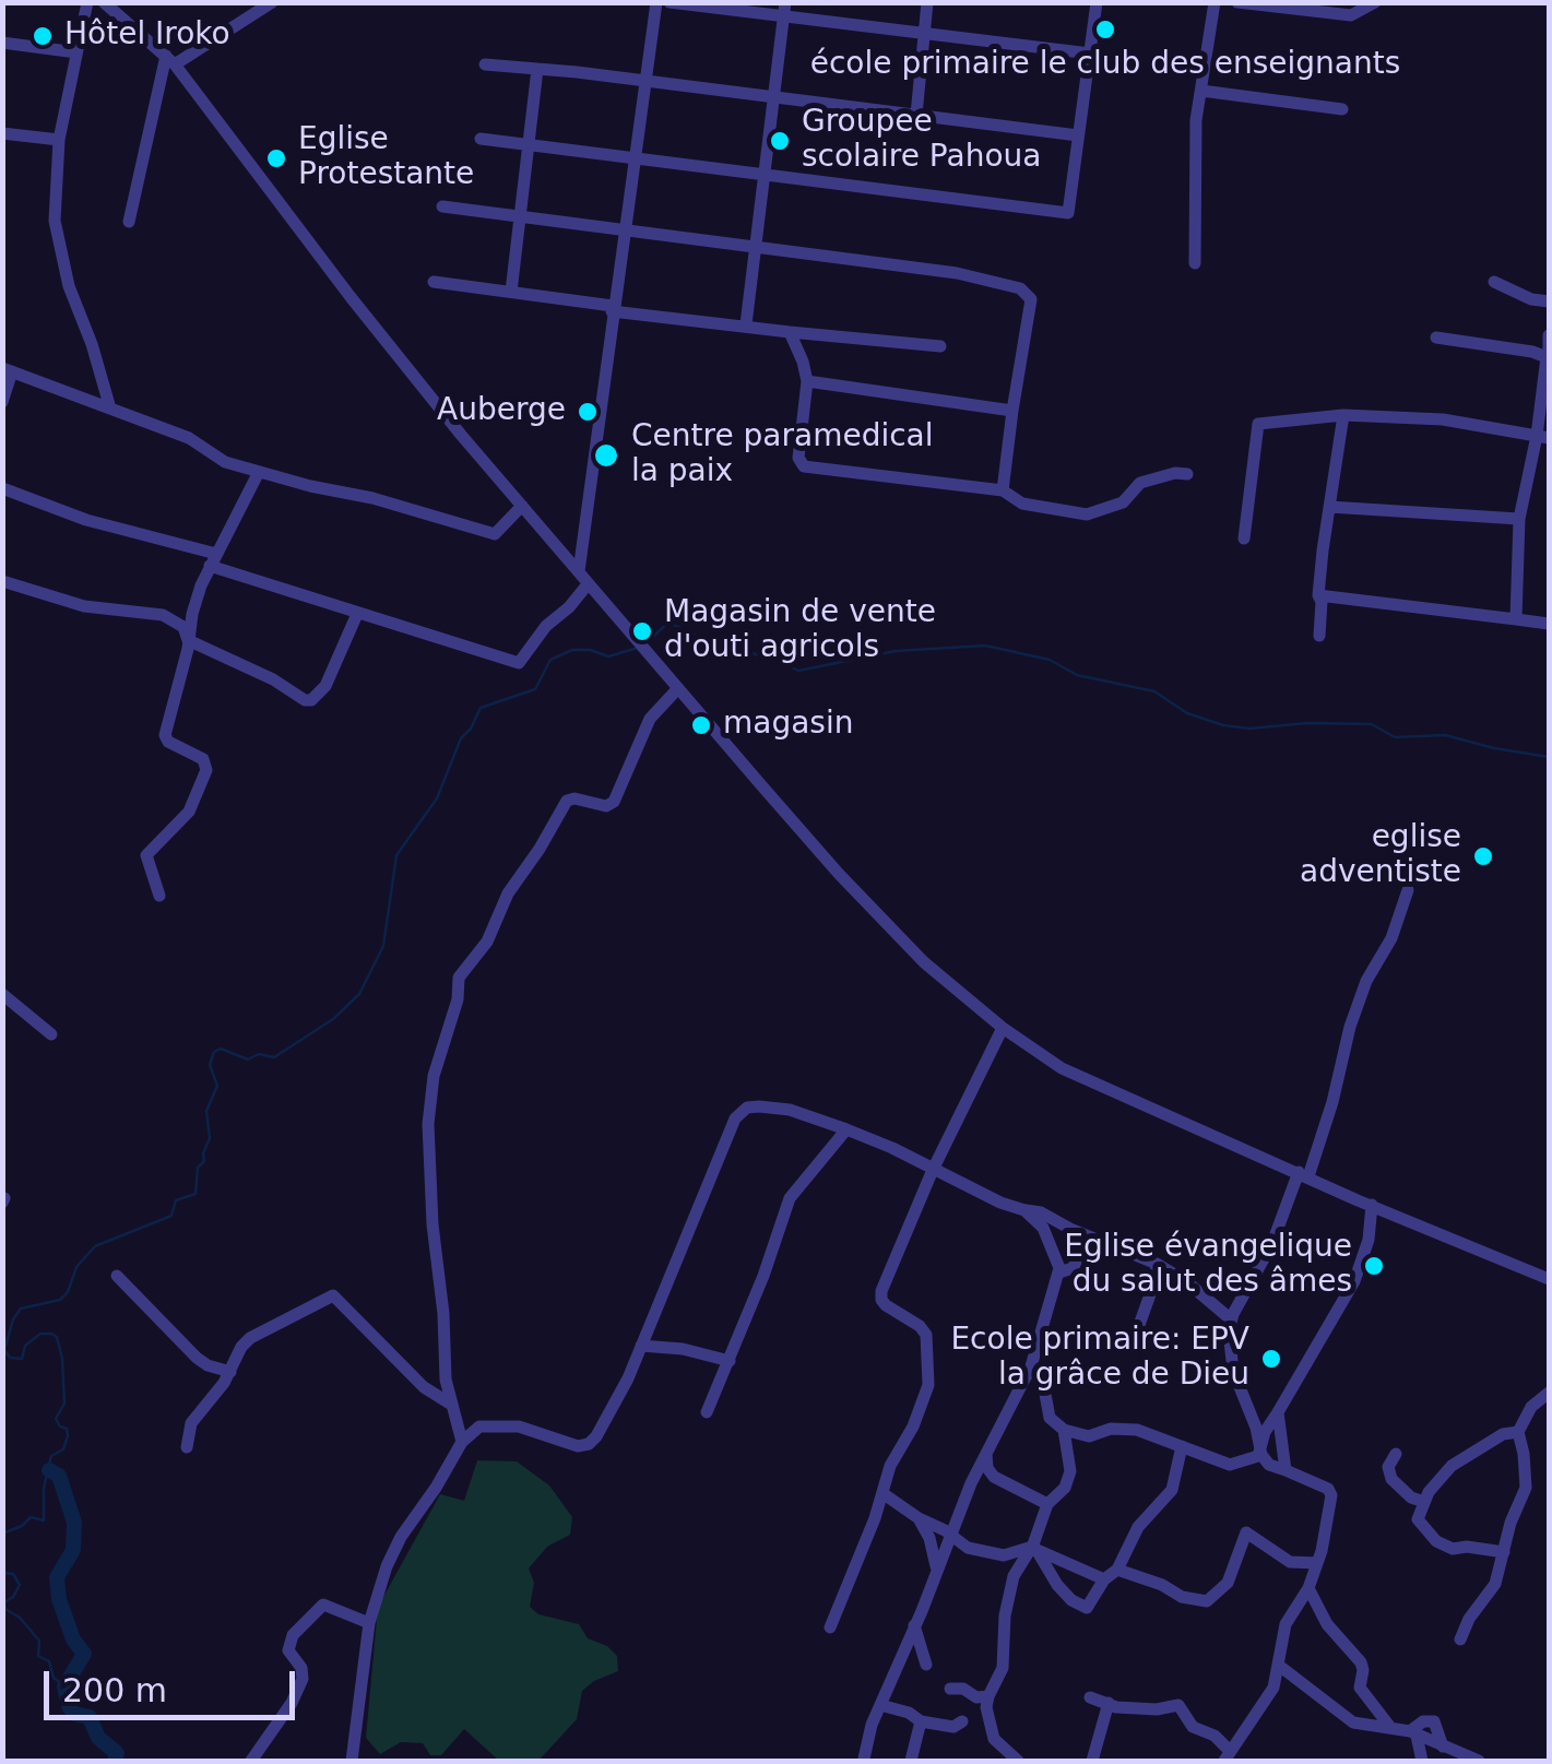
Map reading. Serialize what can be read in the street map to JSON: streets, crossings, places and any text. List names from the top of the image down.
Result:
{
  "places": [
    "école primaire le club des enseignants",
    "Hôtel Iroko",
    "Groupee scolaire Pahoua",
    "Eglise Protestante",
    "Auberge",
    "Centre paramedical la paix",
    "Magasin de vente d'outi agricols",
    "magasin",
    "eglise adventiste",
    "Eglise évangelique du salut des âmes",
    "Ecole primaire: EPV la grâce de Dieu"
  ],
  "scale_bar": "200 m"
}
